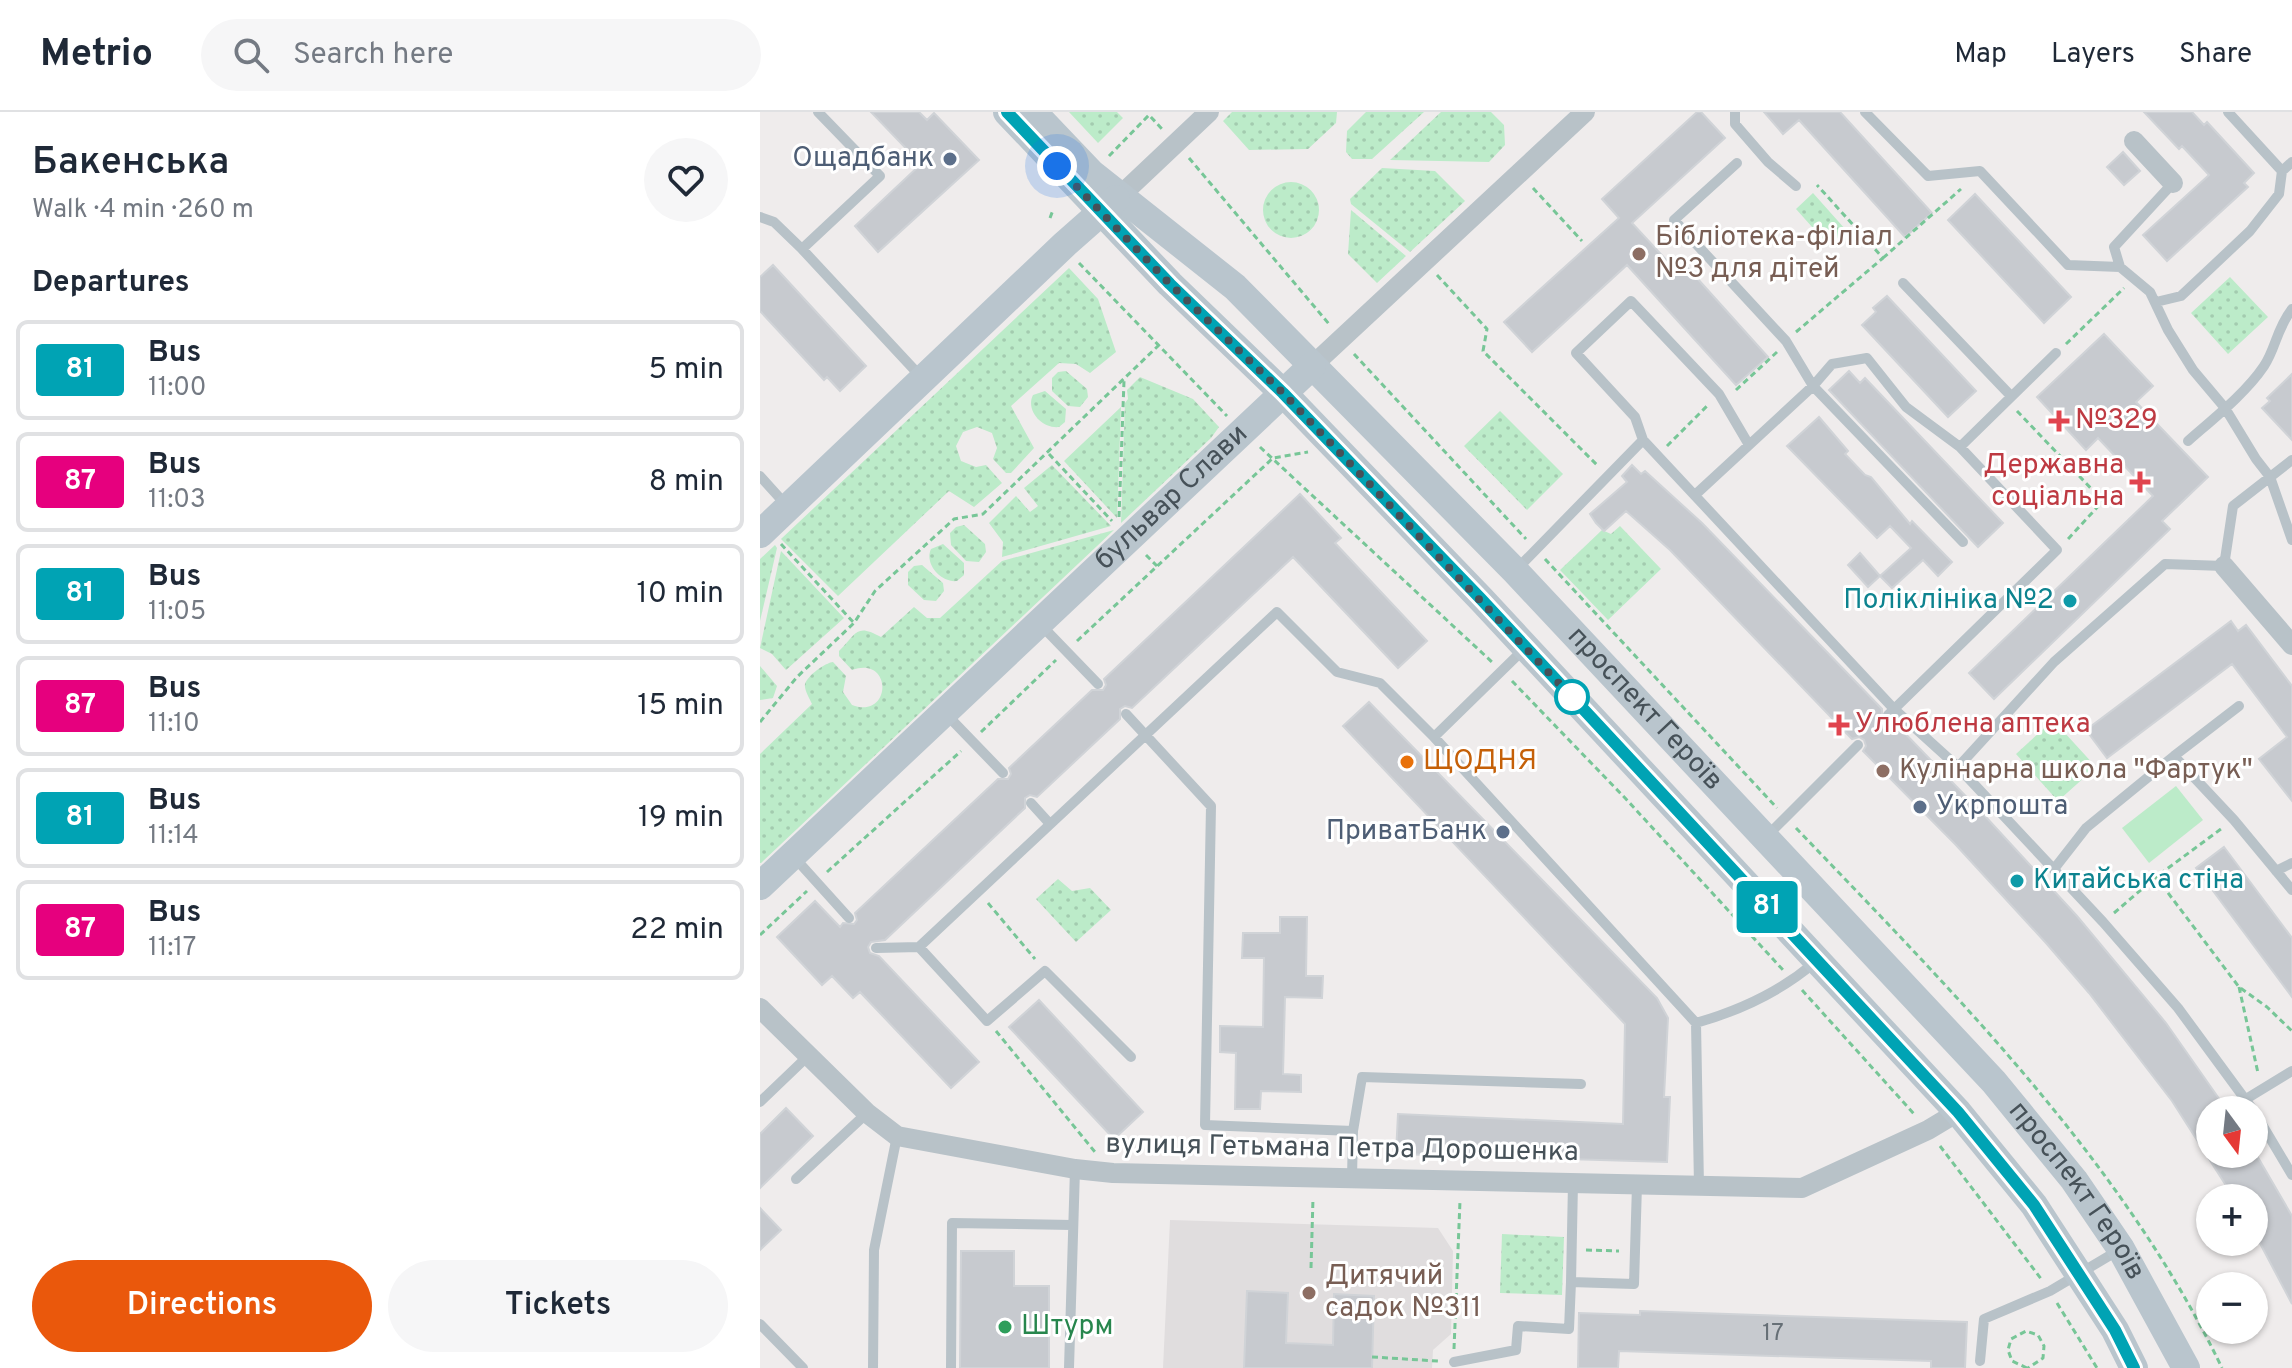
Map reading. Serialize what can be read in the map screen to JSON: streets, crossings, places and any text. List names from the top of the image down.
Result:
{
  "streets": {
    "main road": ["бульвар Слави", "проспект Героїв"],
    "street": ["вулиця Гетьмана Петра Дорошенка"]
  },
  "crossings": [
    ["бульвар Слави", "проспект Героїв"],
    ["проспект Героїв", "вулиця Гетьмана Петра Дорошенка"]
  ],
  "places": {
    "other": [
      "Ощадбанк",
      "Бібліотека-філіал №3 для дітей",
      "Поліклініка №2",
      "ЩОДНЯ",
      "Кулінарна школа \"Фартук\"",
      "Укрпошта",
      "ПриватБанк",
      "Китайська стіна",
      "Дитячий садок №311",
      "Штурм"
    ],
    "health": ["№329", "Державна соціальна", "Улюблена аптека"]
  },
  "lines": ["bus line 81"],
  "house_numbers": ["17"],
  "north": "bottom",
  "page": {
    "header": "Metrio",
    "search": "Search here",
    "nav": ["Map", "Layers", "Share"],
    "heading": [
      ["Бакенська", "Walk · 4 min · 260 m"],
      "Departures"
    ],
    "on_map": "81",
    "list": [
      {
        "mark": "81",
        "name": "Bus",
        "note": "11:00",
        "value": "5 min"
      },
      {
        "mark": "87",
        "name": "Bus",
        "note": "11:03",
        "value": "8 min"
      },
      {
        "mark": "81",
        "name": "Bus",
        "note": "11:05",
        "value": "10 min"
      },
      {
        "mark": "87",
        "name": "Bus",
        "note": "11:10",
        "value": "15 min"
      },
      {
        "mark": "81",
        "name": "Bus",
        "note": "11:14",
        "value": "19 min"
      },
      {
        "mark": "87",
        "name": "Bus",
        "note": "11:17",
        "value": "22 min"
      }
    ],
    "map_buttons": ["+", "−"],
    "buttons": ["Directions", "Tickets"]
  }
}
